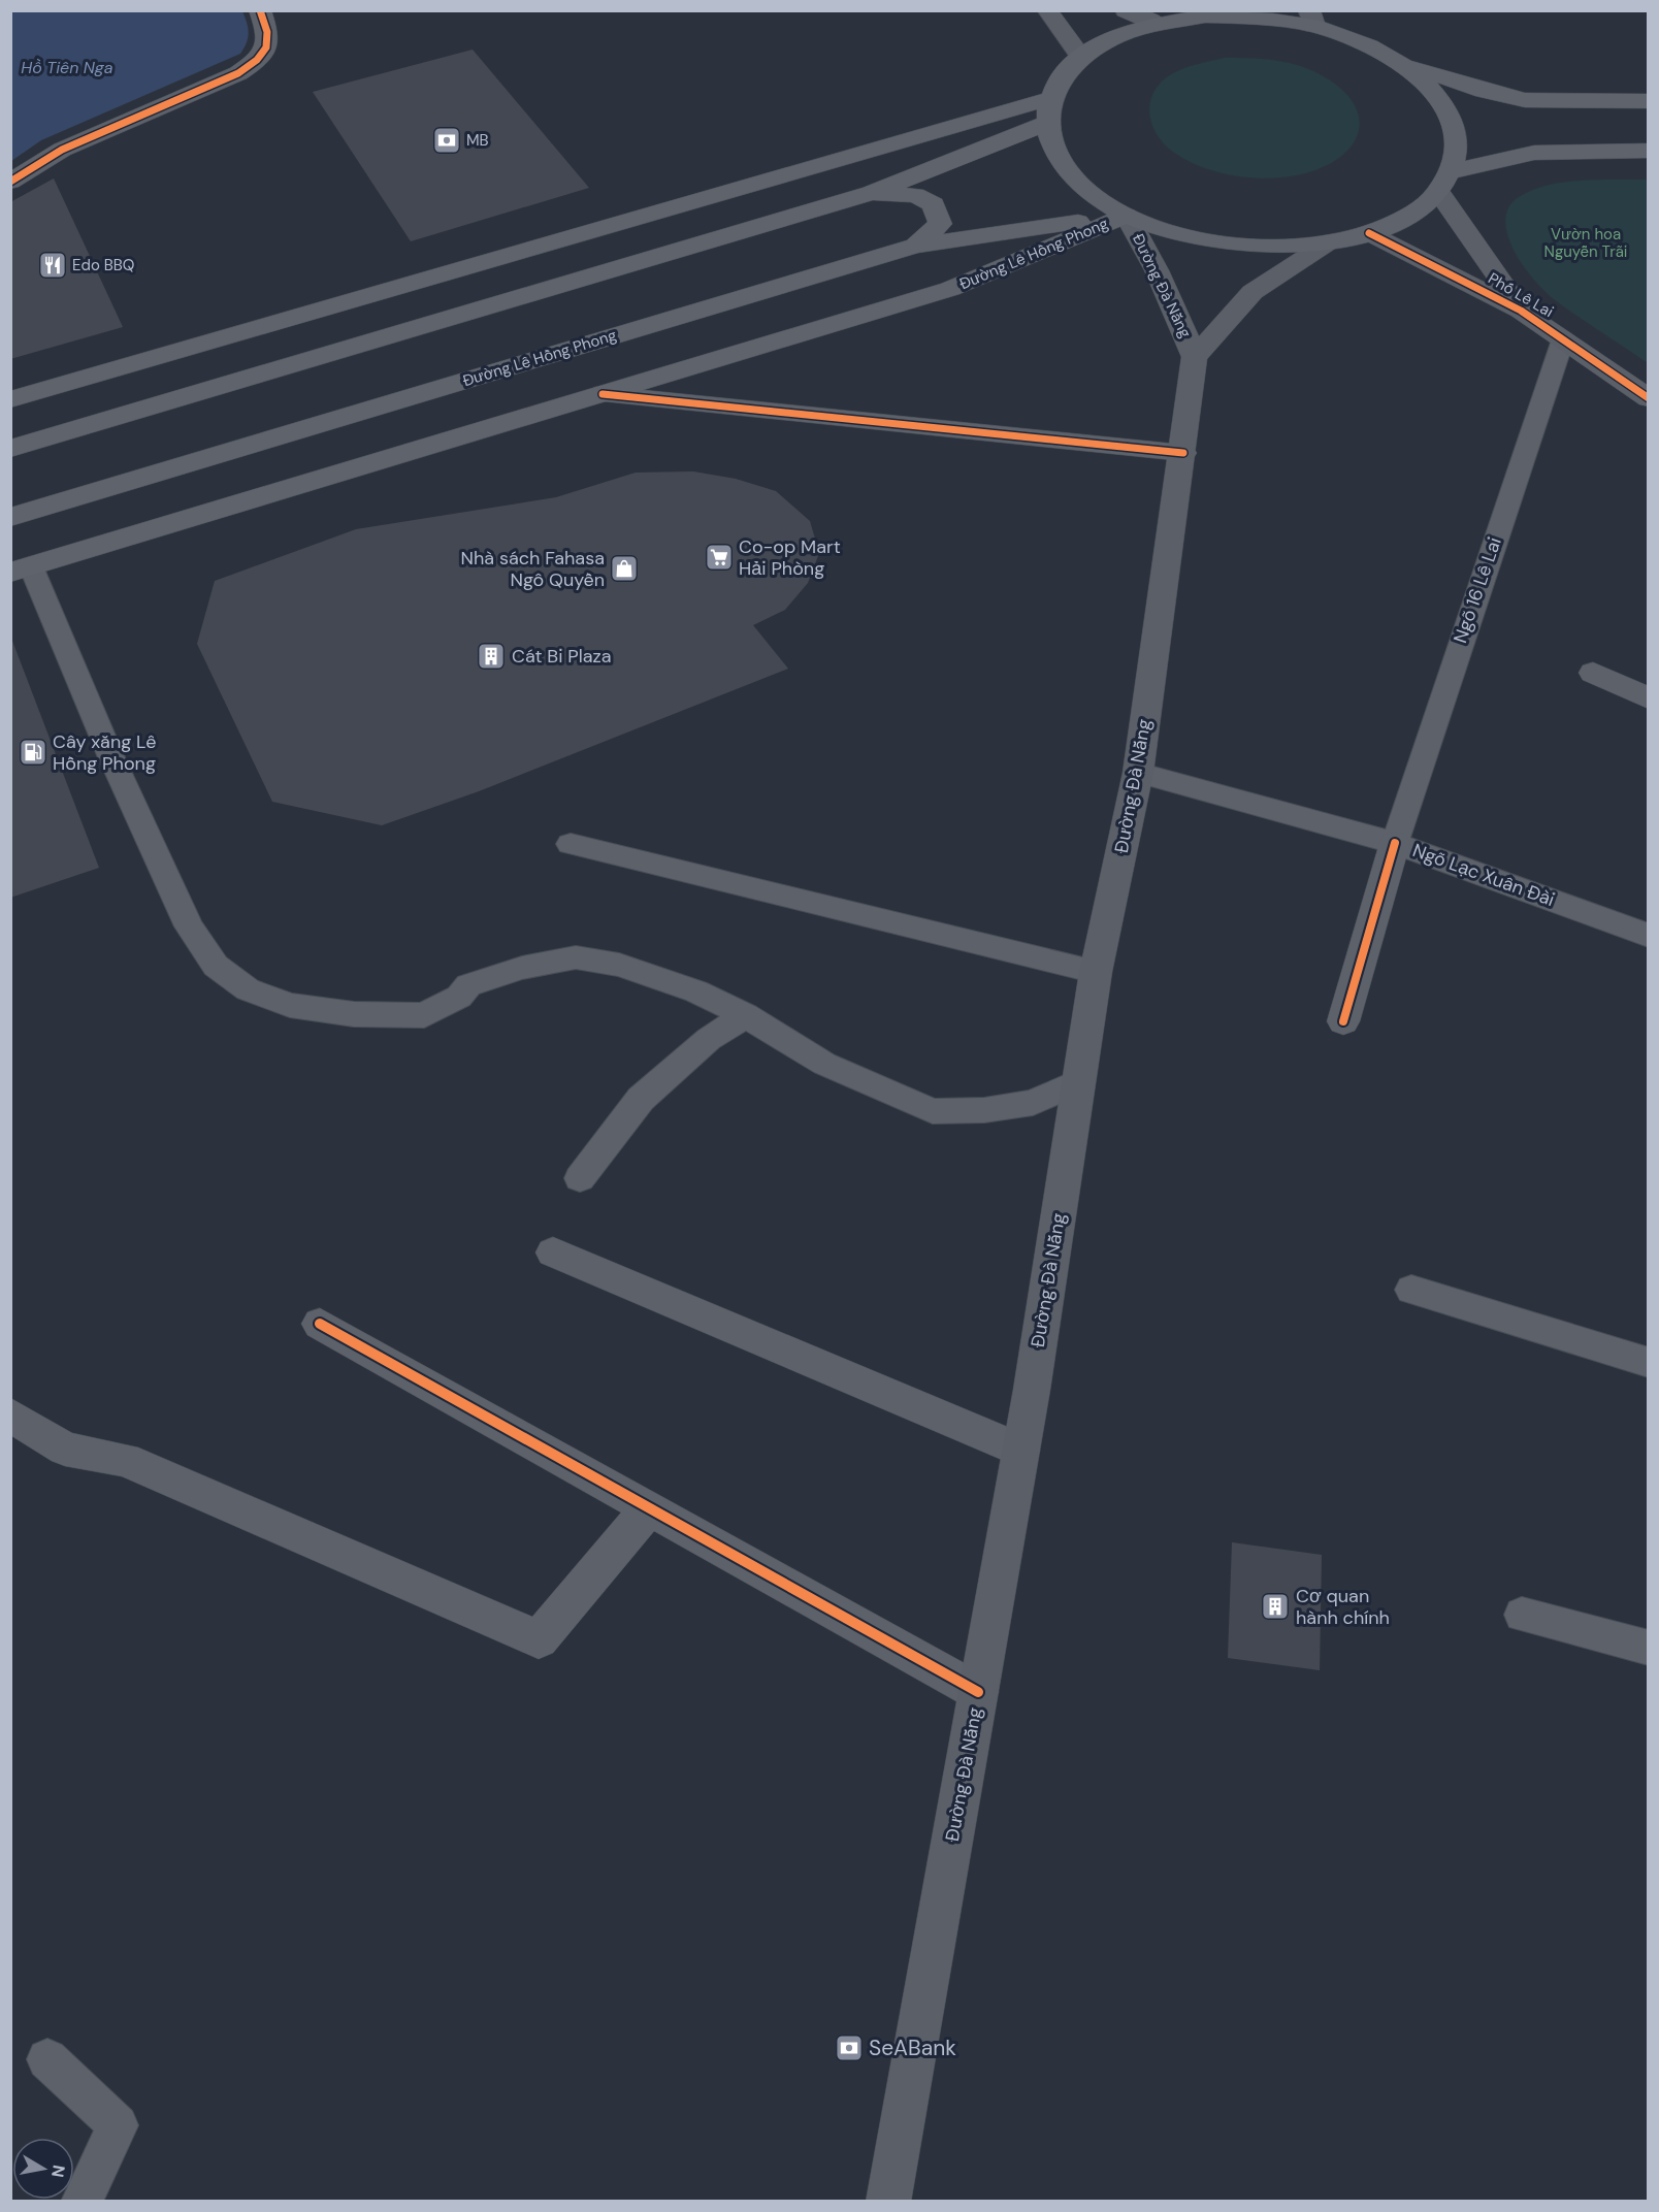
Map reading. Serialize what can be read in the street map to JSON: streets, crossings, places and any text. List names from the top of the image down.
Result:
{
  "streets": {
    "main road": ["Đường Lê Hồng Phong", "Đường Đà Nẵng", "Phố Lê Lai"],
    "lane": ["Ngõ 16 Lê Lai", "Ngõ Lạc Xuân Đài"]
  },
  "crossings": [
    ["Đường Lê Hồng Phong", "Đường Đà Nẵng"],
    ["Đường Đà Nẵng", "Ngõ Lạc Xuân Đài"],
    ["Phố Lê Lai", "Ngõ 16 Lê Lai"],
    ["Ngõ 16 Lê Lai", "Ngõ Lạc Xuân Đài"]
  ],
  "water": ["Hồ Tiên Nga"],
  "parks": ["Vườn hoa Nguyễn Trãi"],
  "places": {
    "bank": ["MB", "SeABank"],
    "restaurant": ["Edo BBQ"],
    "supermarket": ["Co-op Mart Hải Phòng"],
    "shop": ["Nhà sách Fahasa Ngô Quyền"],
    "building": ["Cát Bi Plaza", "Cơ quan hành chính"],
    "fuel station": ["Cây xăng Lê Hồng Phong"]
  },
  "north": "right"
}
